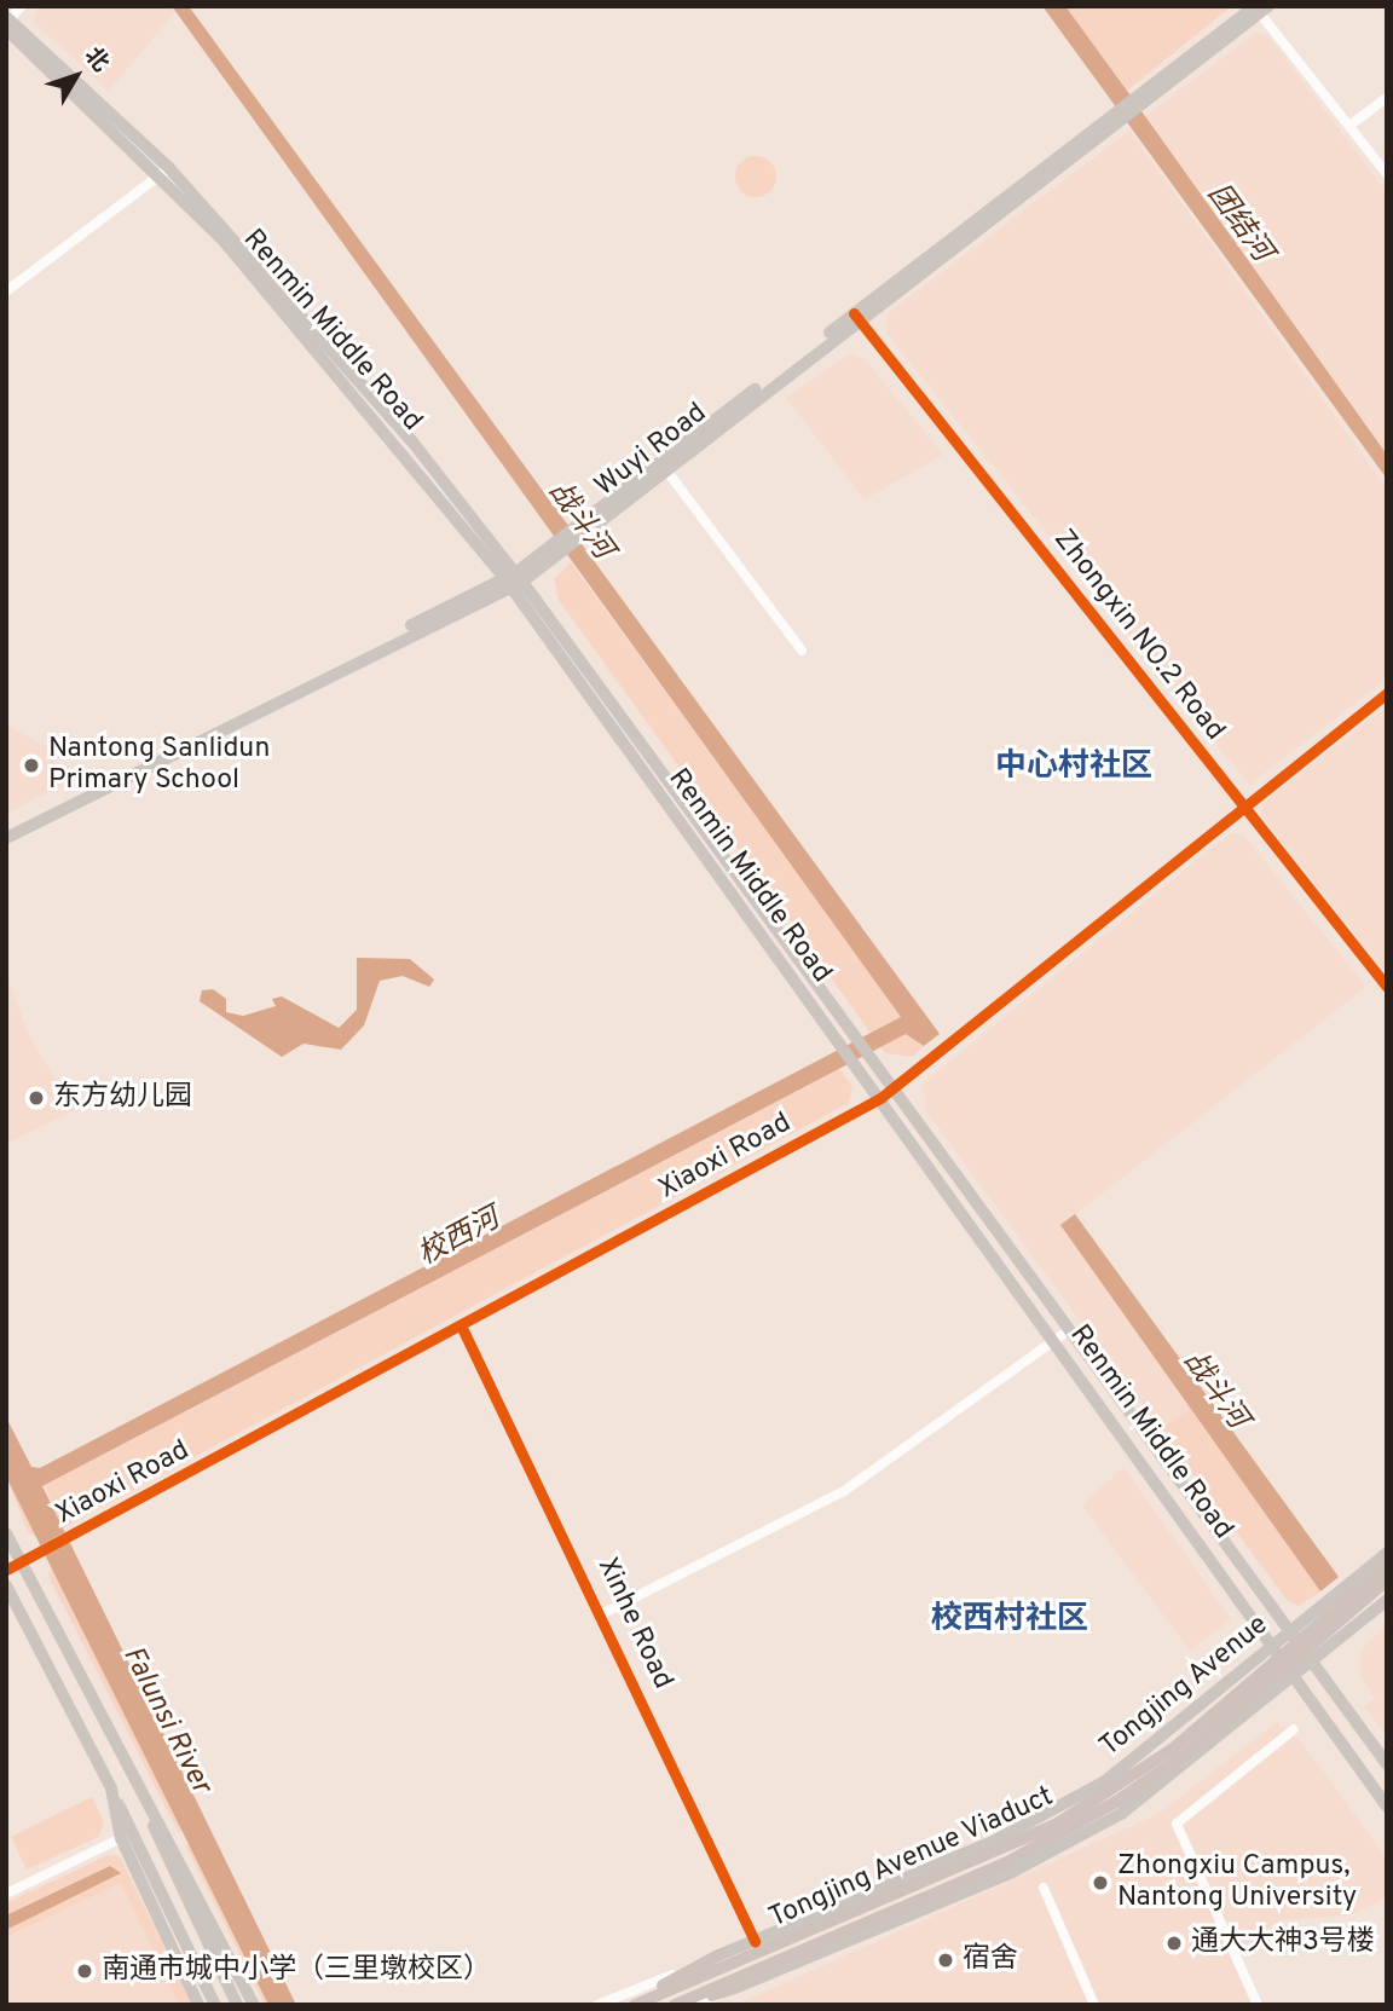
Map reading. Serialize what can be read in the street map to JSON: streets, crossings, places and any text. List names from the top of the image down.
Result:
{
  "streets": {
    "highway": ["Tongjing Avenue Viaduct"],
    "main road": ["Renmin Middle Road", "Wuyi Road", "Tongjing Avenue"],
    "street": ["Zhongxin NO.2 Road", "Xiaoxi Road", "Xinhe Road"]
  },
  "crossings": [
    ["Renmin Middle Road", "Wuyi Road"],
    ["Renmin Middle Road", "Xiaoxi Road"],
    ["Renmin Middle Road", "Tongjing Avenue"],
    ["Wuyi Road", "Zhongxin NO.2 Road"],
    ["Zhongxin NO.2 Road", "Xiaoxi Road"],
    ["Xiaoxi Road", "Xinhe Road"],
    ["Xinhe Road", "Tongjing Avenue"]
  ],
  "districts": ["中心村社区", "校西村社区"],
  "water": [
    "团结河",
    "战斗河",
    "校西河",
    "Falunsi River"
  ],
  "places": [
    "Nantong Sanlidun Primary School",
    "东方幼儿园",
    "Zhongxiu Campus, Nantong University",
    "通大大神3号楼",
    "宿舍",
    "南通市城中小学（三里墩校区）"
  ],
  "north": "top right"
}
